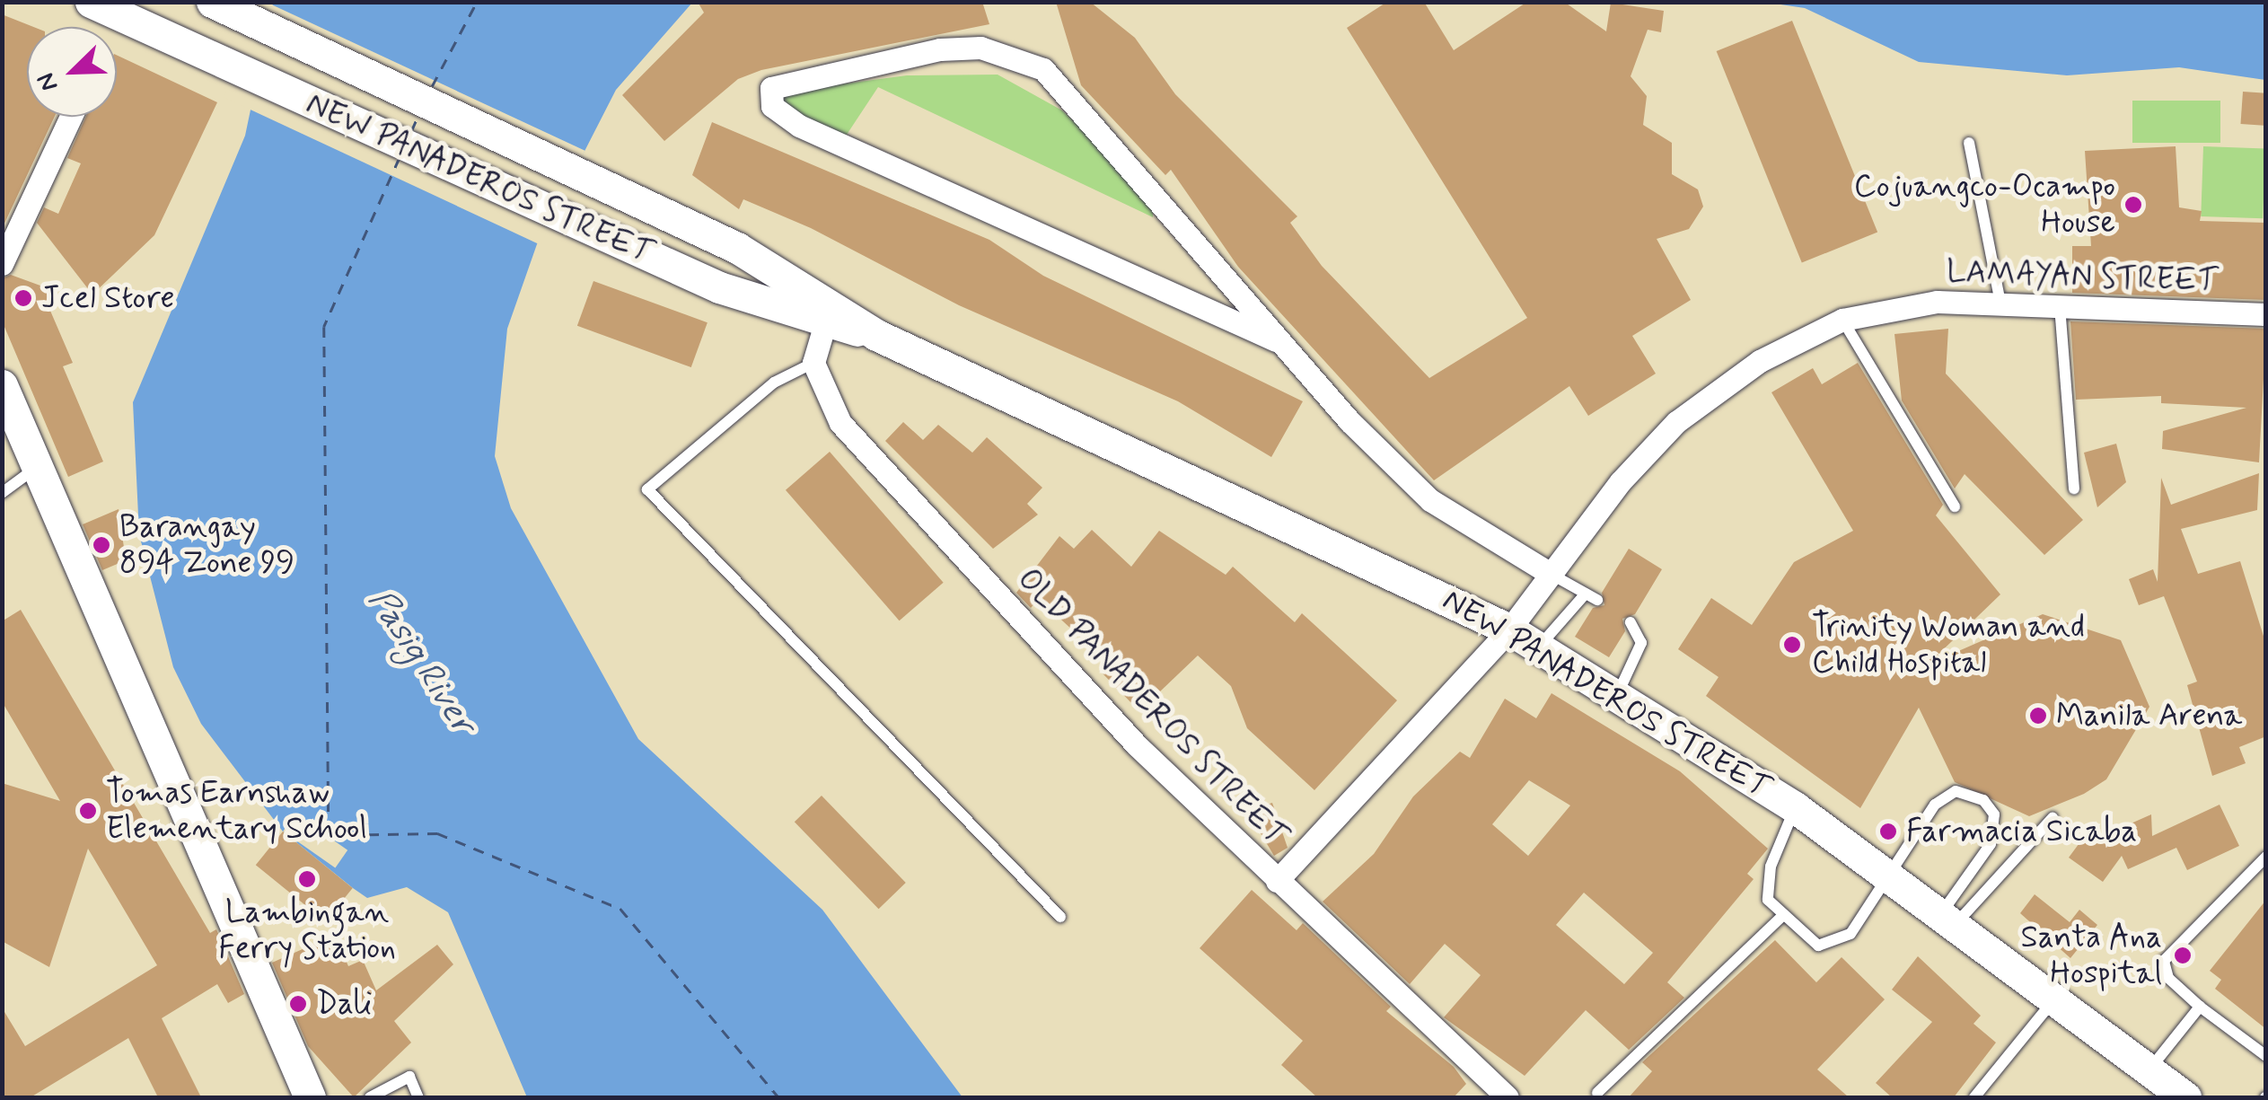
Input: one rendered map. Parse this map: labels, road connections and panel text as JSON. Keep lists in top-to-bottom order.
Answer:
{
  "streets": {
    "main road": ["NEW PANADEROS STREET"],
    "street": ["LAMAYAN STREET", "OLD PANADEROS STREET"]
  },
  "crossings": [
    ["NEW PANADEROS STREET", "LAMAYAN STREET"],
    ["LAMAYAN STREET", "OLD PANADEROS STREET"]
  ],
  "water": ["Pasig River"],
  "places": [
    "Cojuangco-Ocampo House",
    "Jcel Store",
    "Barangay 894 Zone 99",
    "Trinity Woman and Child Hospital",
    "Manila Arena",
    "Tomas Earnshaw Elementary School",
    "Farmacia Sicaba",
    "Lambingan Ferry Station",
    "Santa Ana Hospital",
    "Dali"
  ],
  "north": "bottom left"
}
